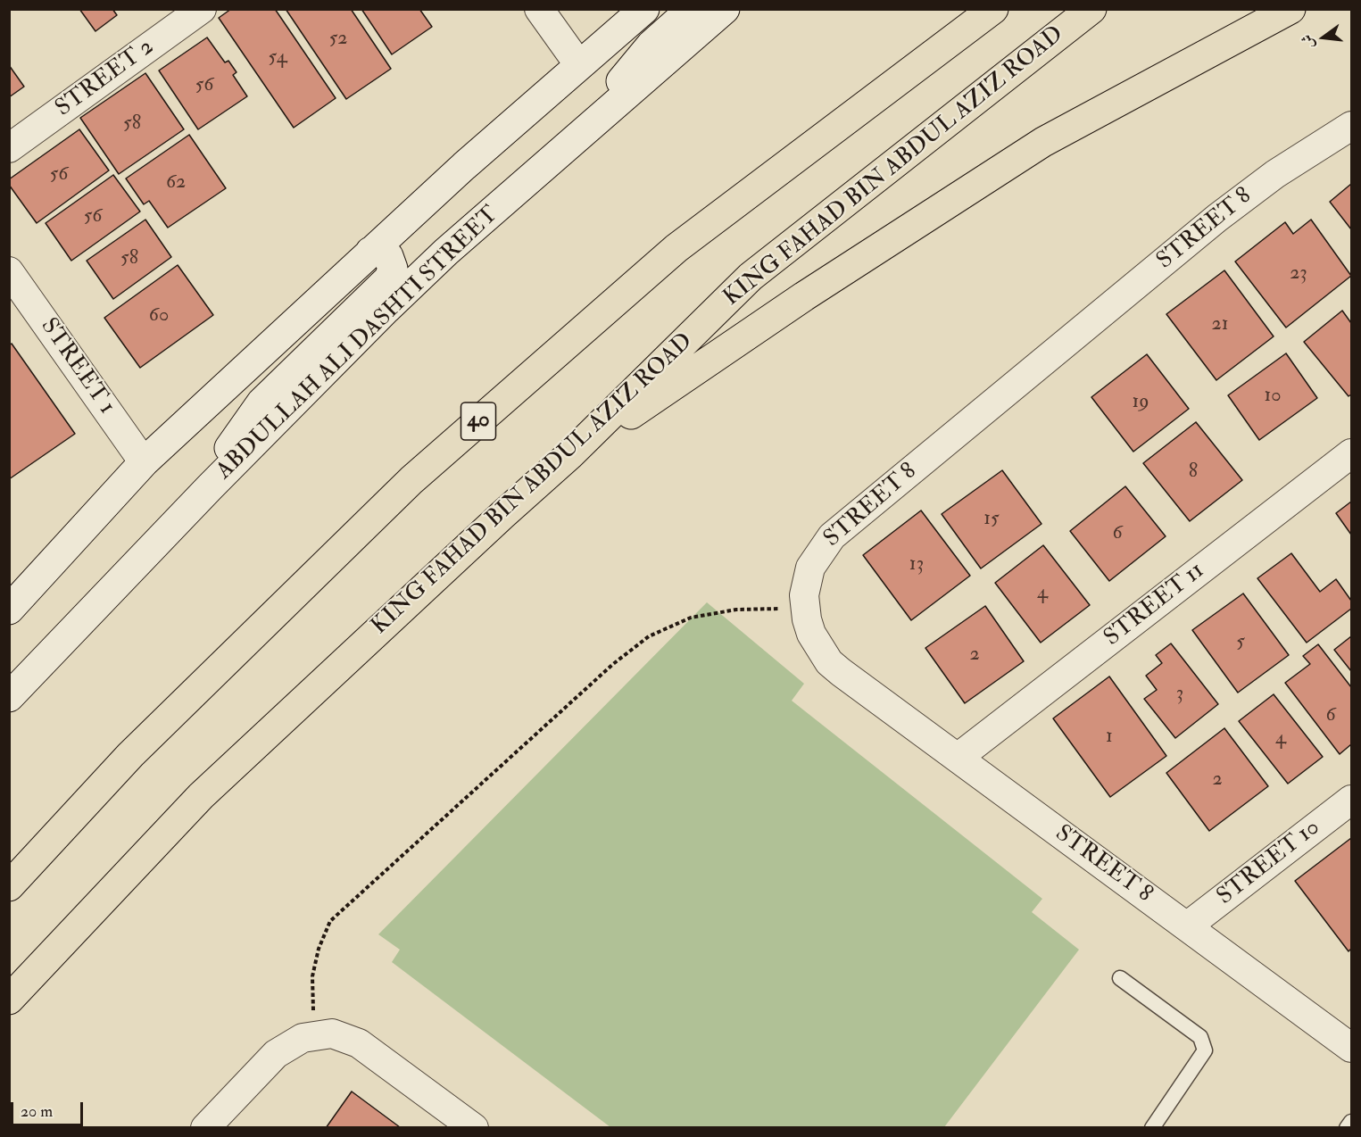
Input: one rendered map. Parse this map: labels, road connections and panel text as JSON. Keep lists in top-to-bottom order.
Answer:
{
  "streets": {
    "highway": ["KING FAHAD BIN ABDUL AZIZ ROAD", "40"],
    "main road": ["ABDULLAH ALI DASHTI STREET"],
    "street": [
      "STREET 2",
      "STREET 8",
      "STREET 1",
      "STREET 11",
      "STREET 10"
    ]
  },
  "crossings": [
    ["STREET 8", "STREET 11"],
    ["STREET 8", "STREET 10"]
  ],
  "house_numbers": [
    "52",
    "54",
    "56",
    "58",
    "56",
    "62",
    "56",
    "58",
    "23",
    "60",
    "21",
    "10",
    "19",
    "8",
    "15",
    "6",
    "13",
    "4",
    "5",
    "2",
    "3",
    "6",
    "1",
    "4",
    "2"
  ],
  "scale_bar": "20 m",
  "north": "left"
}
